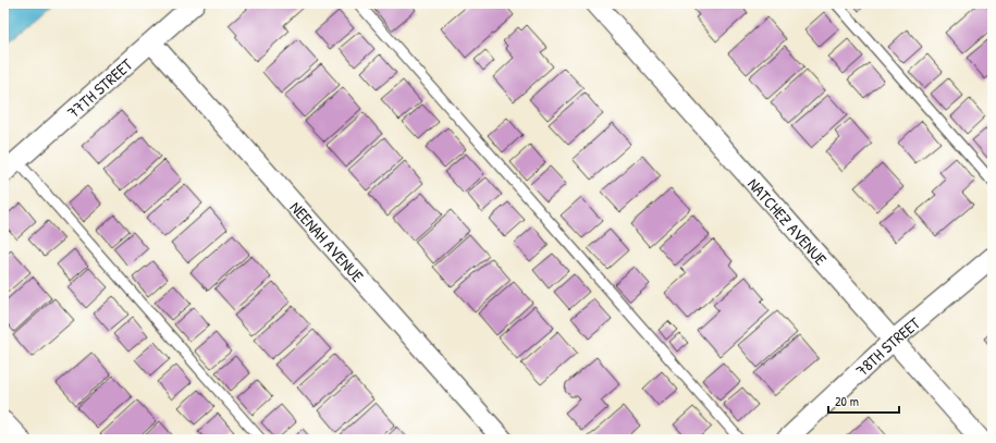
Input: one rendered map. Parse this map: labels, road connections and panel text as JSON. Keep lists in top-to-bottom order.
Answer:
{
  "streets": {
    "street": [
      "77TH STREET",
      "NATCHEZ AVENUE",
      "NEENAH AVENUE",
      "78TH STREET"
    ]
  },
  "crossings": [
    ["77TH STREET", "NEENAH AVENUE"],
    ["NATCHEZ AVENUE", "78TH STREET"]
  ],
  "scale_bar": "20 m"
}
